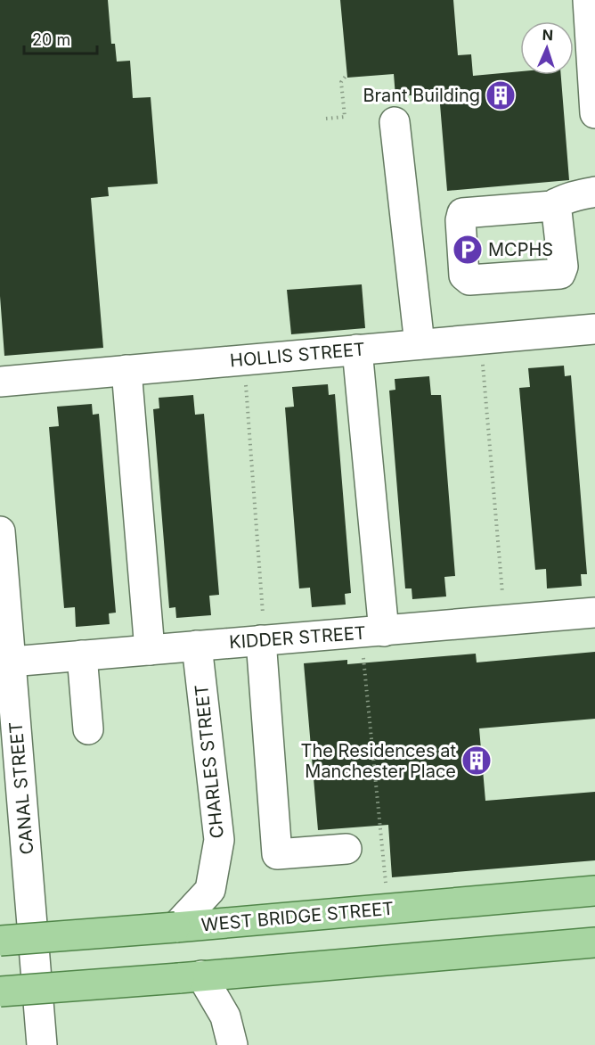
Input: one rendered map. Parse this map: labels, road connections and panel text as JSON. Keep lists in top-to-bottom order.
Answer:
{
  "streets": {
    "main road": ["WEST BRIDGE STREET"],
    "street": [
      "HOLLIS STREET",
      "KIDDER STREET",
      "CHARLES STREET",
      "CANAL STREET"
    ]
  },
  "crossings": [
    ["KIDDER STREET", "CHARLES STREET"],
    ["KIDDER STREET", "CANAL STREET"],
    ["CHARLES STREET", "WEST BRIDGE STREET"]
  ],
  "places": {
    "building": ["Brant Building", "The Residences at Manchester Place"],
    "parking": ["MCPHS"]
  },
  "scale_bar": "20 m",
  "north": "top"
}
